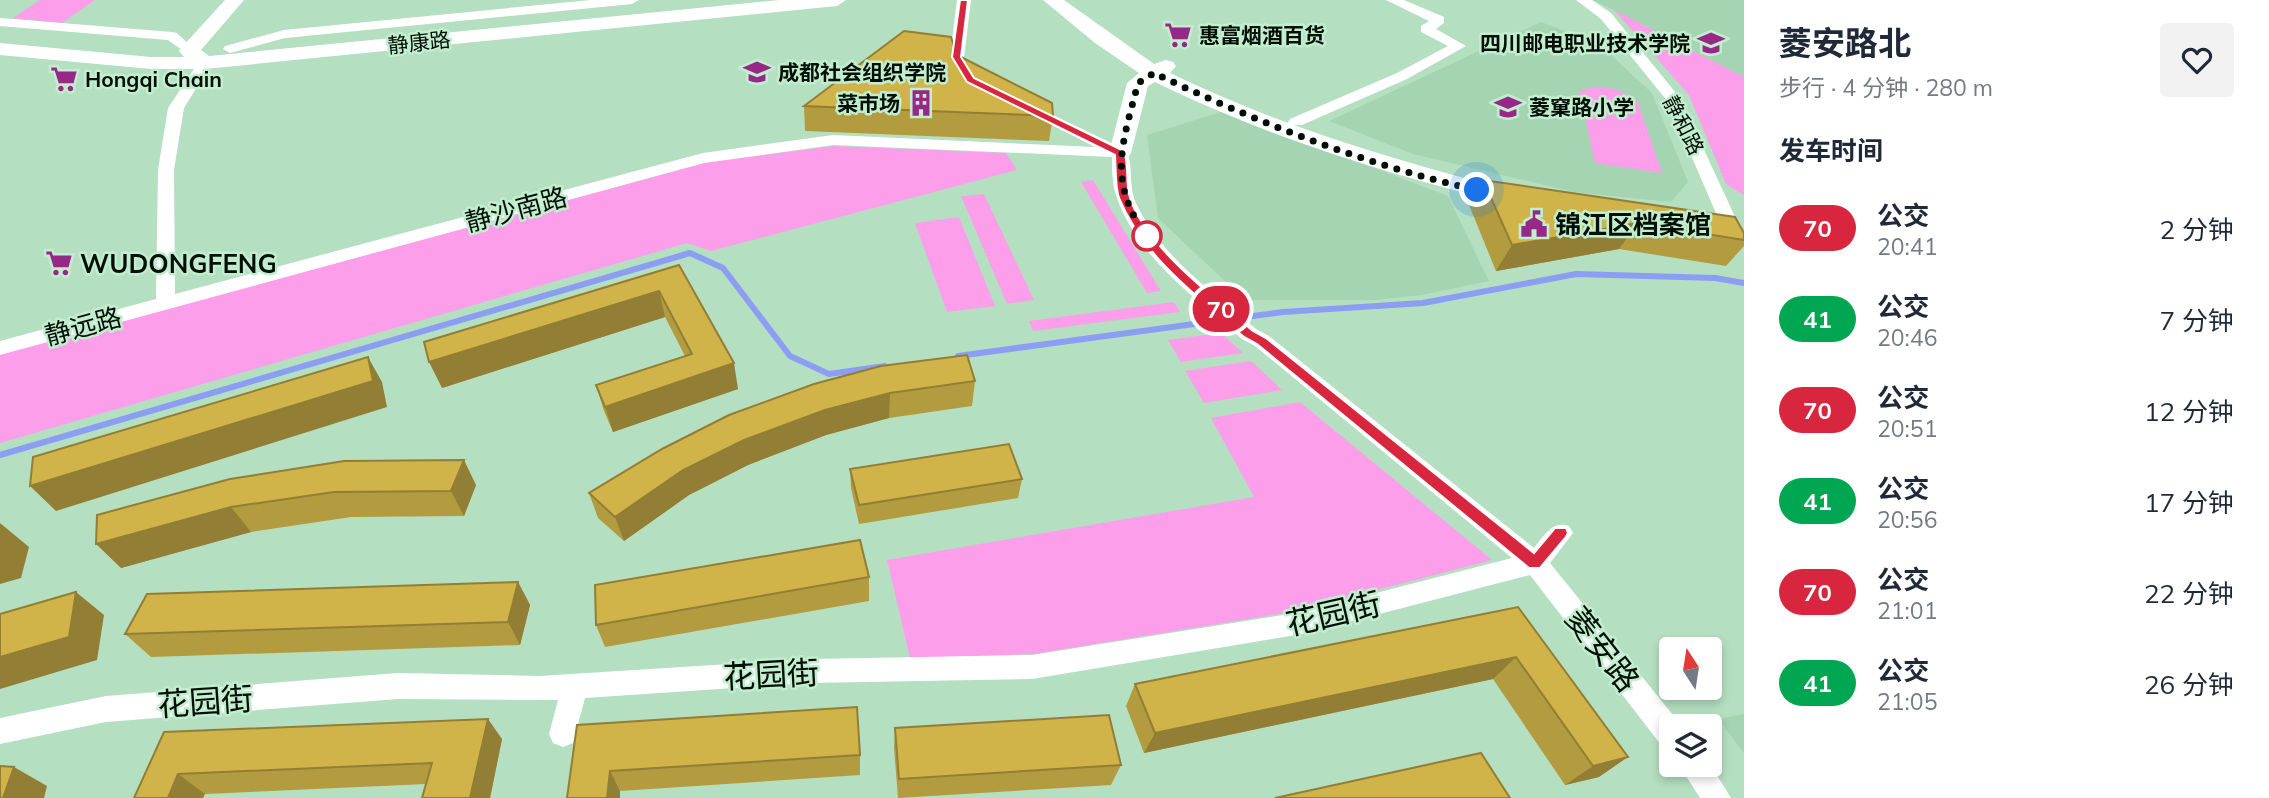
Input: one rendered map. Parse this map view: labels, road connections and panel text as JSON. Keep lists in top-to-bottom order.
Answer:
{
  "streets": {
    "main road": ["静康路"],
    "street": [
      "静和路",
      "静沙南路",
      "静远路",
      "花园街",
      "菱安路"
    ]
  },
  "crossings": [
    ["静沙南路", "静远路"],
    ["静沙南路", "菱安路"],
    ["花园街", "菱安路"]
  ],
  "places": {
    "supermarket": ["惠富烟酒百货", "Hongqi Chain", "WUDONGFENG"],
    "school or university": ["四川邮电职业技术学院", "成都社会组织学院", "菱窠路小学"],
    "building": ["菜市场"],
    "public building": ["锦江区档案馆"]
  },
  "lines": ["bus line 70"],
  "north": "top",
  "page": {
    "on_map": "70",
    "heading": [
      ["菱安路北", "步行 · 4 分钟 · 280 m"],
      "发车时间"
    ],
    "list": [
      {
        "mark": "70",
        "name": "公交",
        "note": "20:41",
        "value": "2 分钟"
      },
      {
        "mark": "41",
        "name": "公交",
        "note": "20:46",
        "value": "7 分钟"
      },
      {
        "mark": "70",
        "name": "公交",
        "note": "20:51",
        "value": "12 分钟"
      },
      {
        "mark": "41",
        "name": "公交",
        "note": "20:56",
        "value": "17 分钟"
      },
      {
        "mark": "70",
        "name": "公交",
        "note": "21:01",
        "value": "22 分钟"
      },
      {
        "mark": "41",
        "name": "公交",
        "note": "21:05",
        "value": "26 分钟"
      }
    ]
  }
}
